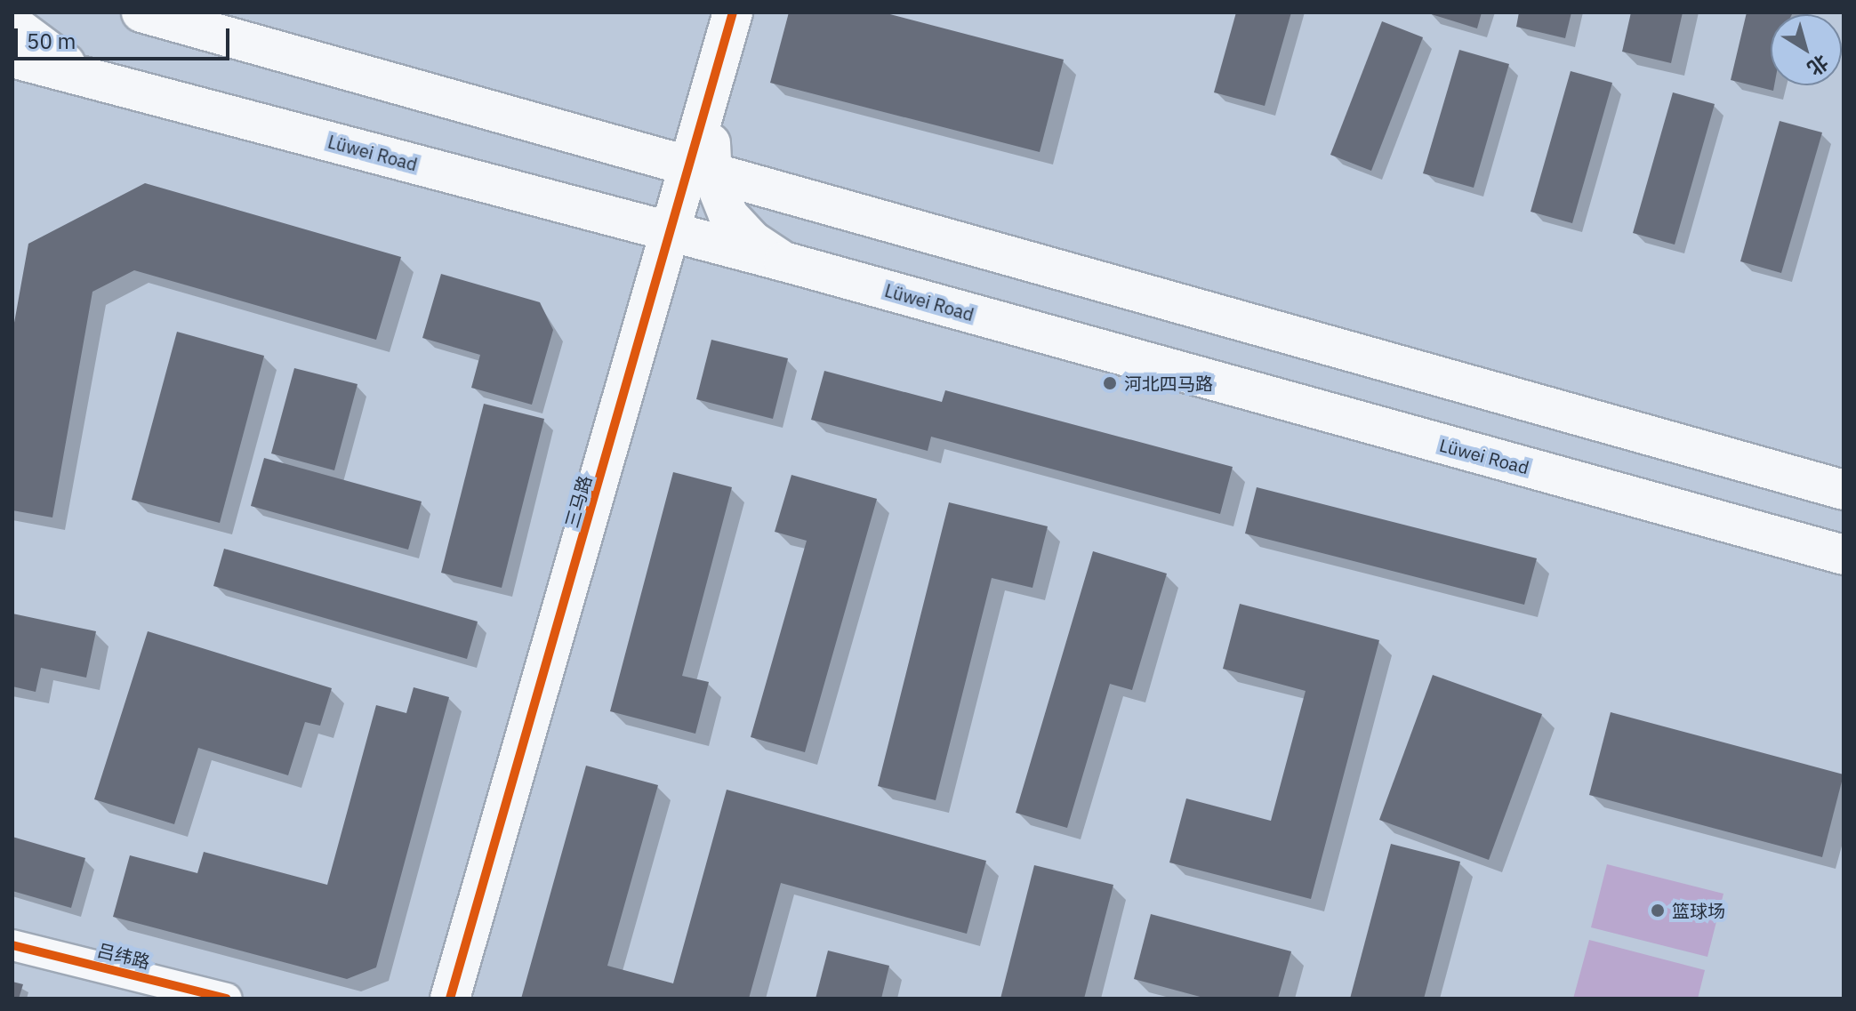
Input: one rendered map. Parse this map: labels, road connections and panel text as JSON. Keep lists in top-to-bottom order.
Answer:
{
  "streets": {
    "main road": ["Lüwei Road", "三马路"],
    "street": ["吕纬路"]
  },
  "crossings": [
    ["Lüwei Road", "三马路"]
  ],
  "places": ["河北四马路", "篮球场"],
  "scale_bar": "50 m",
  "north": "bottom right"
}
